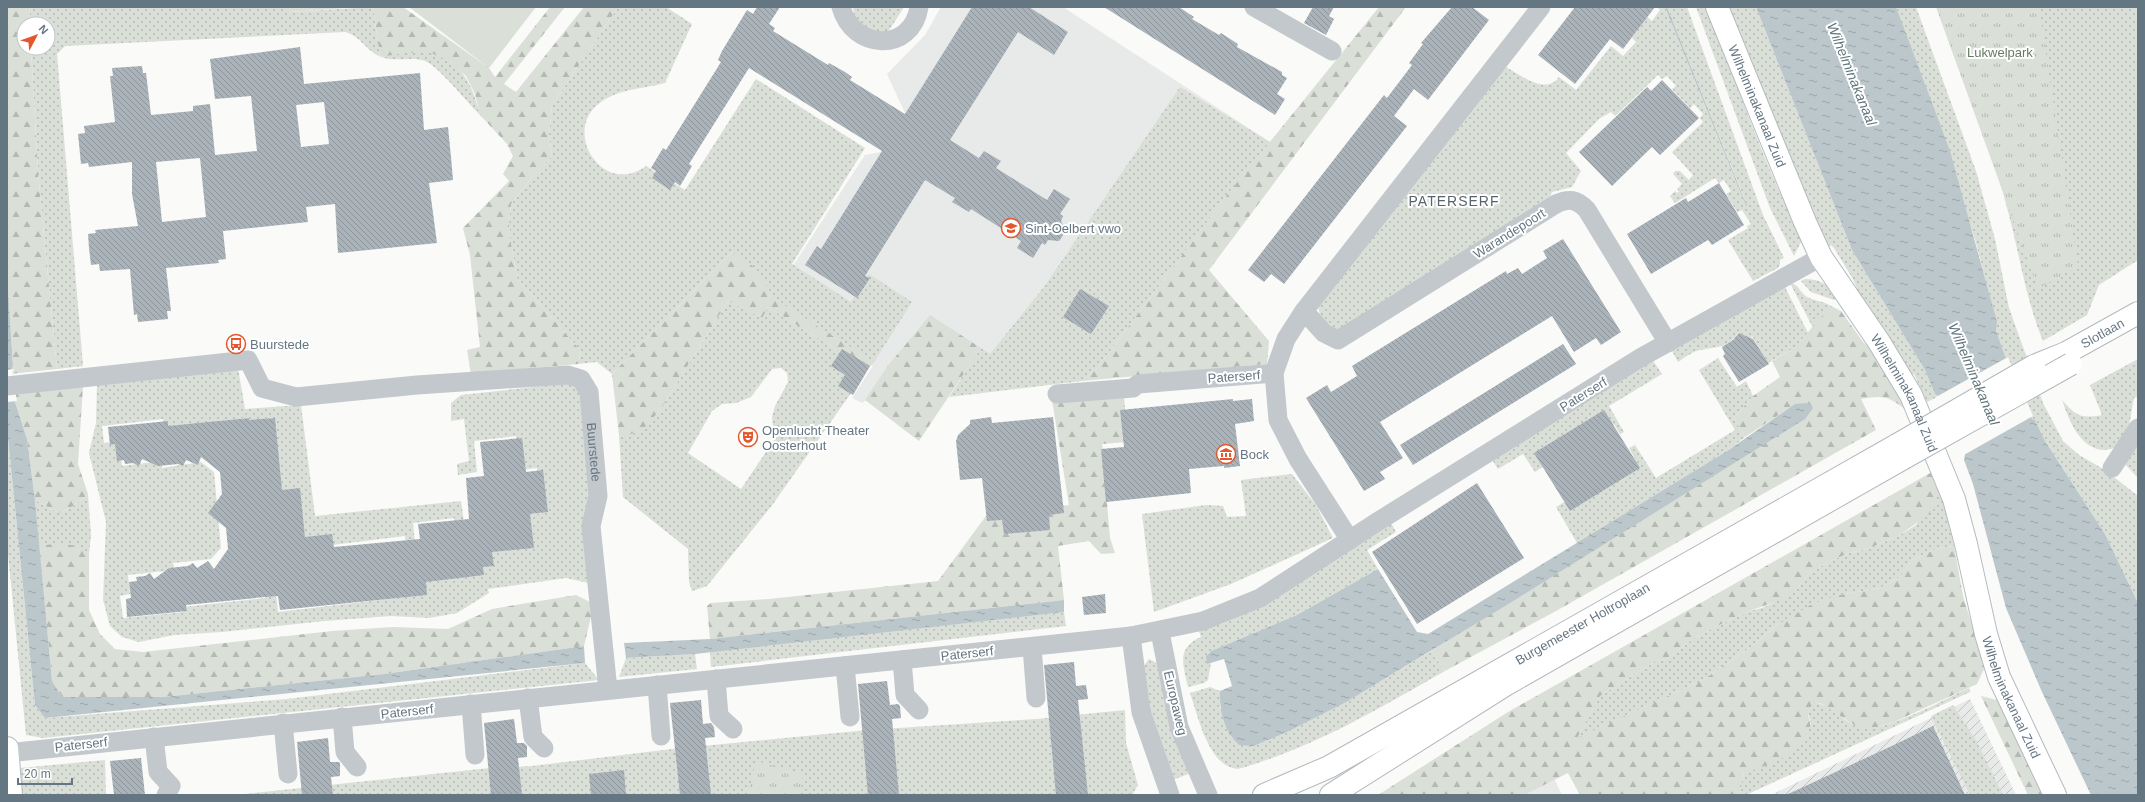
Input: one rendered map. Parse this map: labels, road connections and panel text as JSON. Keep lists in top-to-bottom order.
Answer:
{
  "streets": {
    "street": [
      "Wilhelminakanaal Zuid",
      "Warandepoort",
      "Slotlaan",
      "Paterserf",
      "Buurstede",
      "Burgemeester Holtroplaan",
      "Europaweg"
    ]
  },
  "crossings": [
    ["Wilhelminakanaal Zuid", "Paterserf"],
    ["Warandepoort", "Paterserf"],
    ["Paterserf", "Buurstede"],
    ["Paterserf", "Europaweg"]
  ],
  "districts": ["PATERSERF"],
  "water": ["Wilhelminakanaal"],
  "parks": ["Lukwelpark"],
  "places": {
    "school or university": ["Sint-Oelbert vwo"],
    "bus stop": ["Buurstede"],
    "theatre": ["Openlucht Theater Oosterhout"],
    "museum": ["Bock"]
  },
  "scale_bar": "20 m",
  "north": "top right"
}
